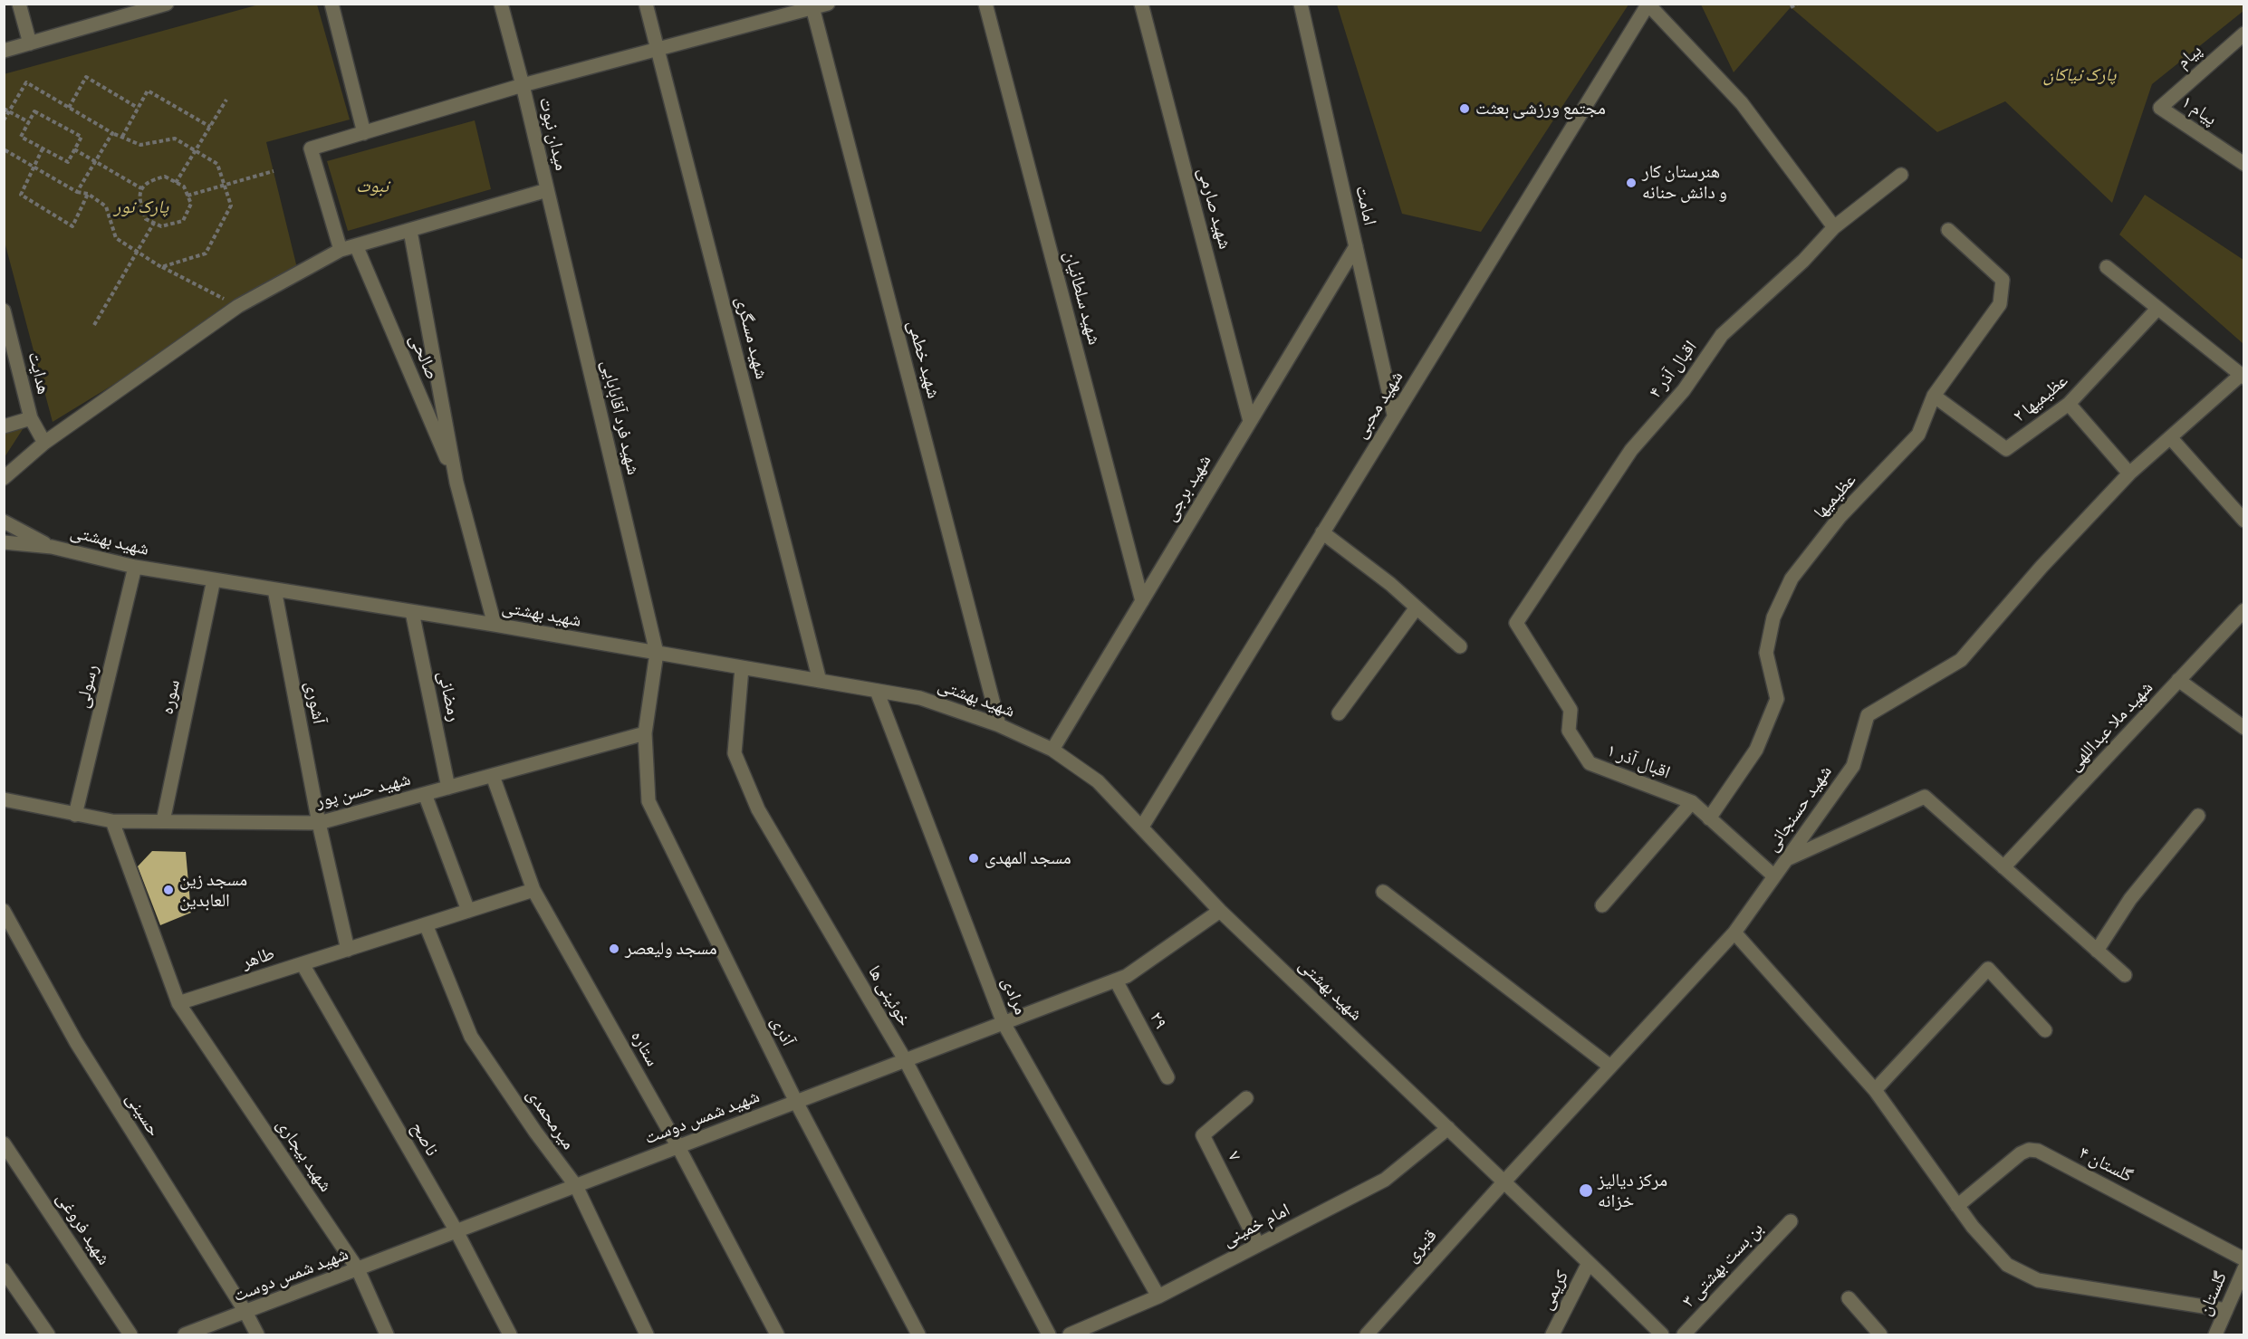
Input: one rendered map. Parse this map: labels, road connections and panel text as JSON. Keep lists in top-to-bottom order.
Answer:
{
  "streets": {
    "street": [
      "پیام",
      "پیام ۱",
      "میدان نبوت",
      "امامت",
      "شهید صارمی",
      "شهید سلطانیان",
      "شهید مسگری",
      "صالحی",
      "شهید خطمی",
      "اقبال آذر ۴",
      "هدایت",
      "عظیمیها ۲",
      "شهید محبی",
      "شهید فرد آقابابایی",
      "شهید برجی",
      "عظیمیها",
      "شهید بهشتی",
      "رسولی",
      "رمضانی",
      "سوره",
      "آشوری",
      "شهید ملا عبداللهی",
      "اقبال آذر ۱",
      "شهید حسن پور",
      "شهید حسنجانی",
      "طاهر",
      "خوئینی ها",
      "مرادی",
      "۲۹",
      "آذری",
      "ستاره",
      "حسینی",
      "شهید شمس دوست",
      "میرمحمدی",
      "ناصح",
      "شهید بیجاری",
      "۷",
      "گلستان ۴",
      "امام خمینی",
      "شهید فروغی",
      "قنبری",
      "بن بست بهشتی ۳",
      "کریمی",
      "گلستان"
    ]
  },
  "crossings": [
    ["پیام", "پیام ۱"],
    ["میدان نبوت", "صالحی"],
    ["میدان نبوت", "شهید فرد آقابابایی"],
    ["امامت", "شهید محبی"],
    ["امامت", "شهید برجی"],
    ["شهید صارمی", "شهید برجی"],
    ["شهید سلطانیان", "شهید برجی"],
    ["شهید مسگری", "شهید بهشتی"],
    ["صالحی", "شهید بهشتی"],
    ["شهید خطمی", "شهید بهشتی"],
    ["اقبال آذر ۴", "اقبال آذر ۱"],
    ["عظیمیها ۲", "عظیمیها"],
    ["شهید محبی", "شهید بهشتی"],
    ["شهید فرد آقابابایی", "شهید بهشتی"],
    ["شهید برجی", "شهید بهشتی"],
    ["عظیمیها", "اقبال آذر ۱"],
    ["شهید بهشتی", "رسولی"],
    ["شهید بهشتی", "رمضانی"],
    ["شهید بهشتی", "سوره"],
    ["شهید بهشتی", "آشوری"],
    ["شهید بهشتی", "شهید حسنجانی"],
    ["شهید بهشتی", "خوئینی ها"],
    ["شهید بهشتی", "مرادی"],
    ["شهید بهشتی", "شهید شمس دوست"],
    ["شهید بهشتی", "امام خمینی"],
    ["شهید بهشتی", "قنبری"],
    ["شهید بهشتی", "کریمی"],
    ["رسولی", "شهید حسن پور"],
    ["رمضانی", "شهید حسن پور"],
    ["سوره", "شهید حسن پور"],
    ["آشوری", "شهید حسن پور"],
    ["آشوری", "طاهر"],
    ["اقبال آذر ۱", "شهید حسنجانی"],
    ["شهید حسن پور", "آذری"],
    ["شهید حسن پور", "ستاره"],
    ["شهید حسنجانی", "قنبری"],
    ["طاهر", "ستاره"],
    ["طاهر", "میرمحمدی"],
    ["طاهر", "ناصح"],
    ["طاهر", "شهید بیجاری"],
    ["خوئینی ها", "شهید شمس دوست"],
    ["مرادی", "شهید شمس دوست"],
    ["مرادی", "امام خمینی"],
    ["۲۹", "شهید شمس دوست"],
    ["آذری", "شهید شمس دوست"],
    ["ستاره", "شهید شمس دوست"],
    ["حسینی", "شهید شمس دوست"],
    ["شهید شمس دوست", "میرمحمدی"],
    ["شهید شمس دوست", "ناصح"],
    ["شهید شمس دوست", "شهید بیجاری"],
    ["۷", "امام خمینی"]
  ],
  "parks": ["پارک نیاکان", "نبوت", "پارک نور"],
  "places": [
    "مجتمع ورزشی بعثت",
    "هنرستان کار و دانش حنانه",
    "مسجد المهدی",
    "مسجد زین العابدین",
    "مسجد ولیعصر",
    "مرکز دیالیز خزانه"
  ]
}
